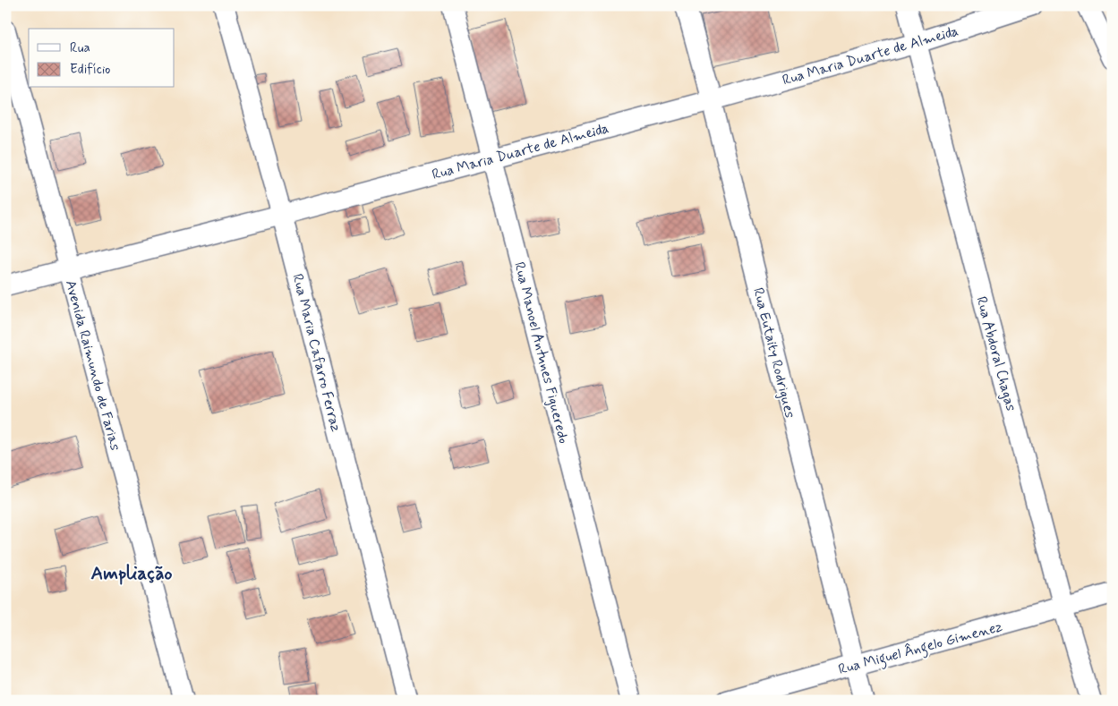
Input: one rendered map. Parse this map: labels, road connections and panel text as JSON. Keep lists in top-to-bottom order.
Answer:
{
  "streets": {
    "street": [
      "Rua Maria Duarte de Almeida",
      "Rua Maria Cafarro Ferraz",
      "Rua Manoel Antunes Figueredo",
      "Rua Eutaity Rodrigues",
      "Rua Abdoral Chagas",
      "Avenida Raimundo de Farias",
      "Rua Miguel Ângelo Gimenez"
    ]
  },
  "crossings": [
    ["Rua Maria Duarte de Almeida", "Rua Maria Cafarro Ferraz"],
    ["Rua Maria Duarte de Almeida", "Rua Manoel Antunes Figueredo"],
    ["Rua Maria Duarte de Almeida", "Rua Eutaity Rodrigues"],
    ["Rua Maria Duarte de Almeida", "Rua Abdoral Chagas"],
    ["Rua Maria Duarte de Almeida", "Avenida Raimundo de Farias"],
    ["Rua Eutaity Rodrigues", "Rua Miguel Ângelo Gimenez"],
    ["Rua Abdoral Chagas", "Rua Miguel Ângelo Gimenez"]
  ],
  "districts": ["Ampliação"],
  "legend": ["Rua", "Edifício"]
}
